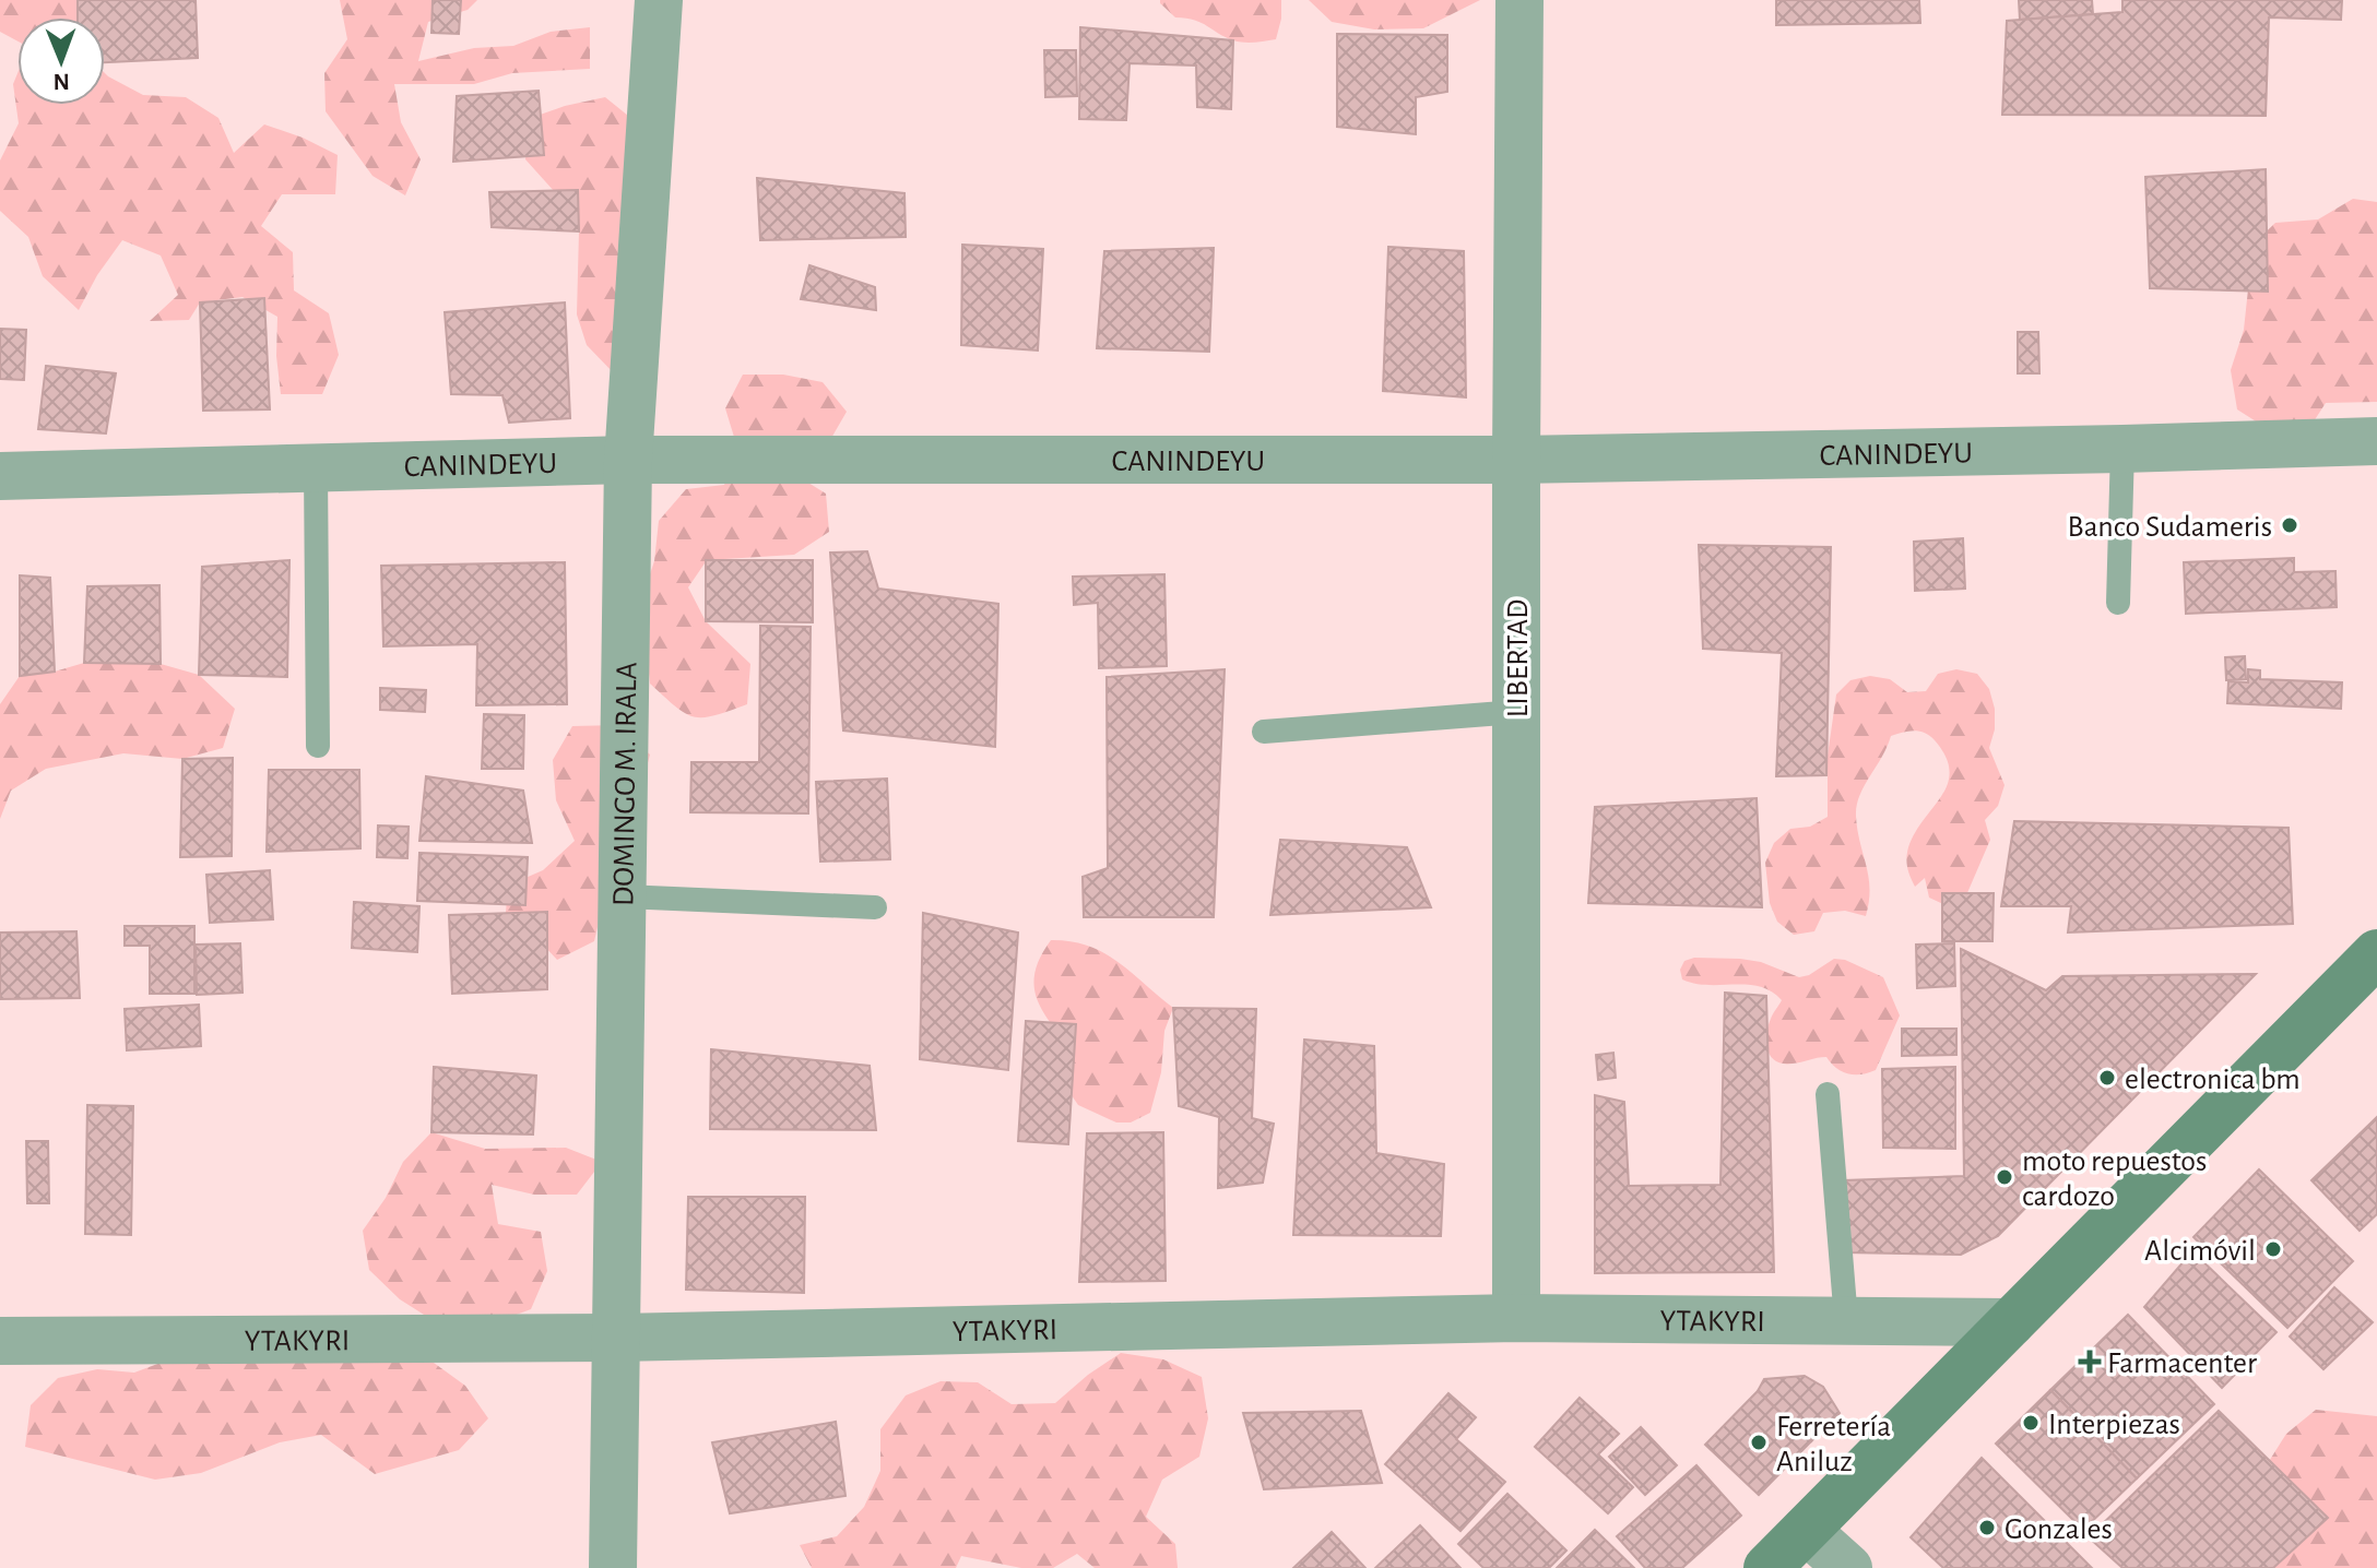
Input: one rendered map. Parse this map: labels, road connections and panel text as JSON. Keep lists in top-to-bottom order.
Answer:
{
  "streets": {
    "street": [
      "CANINDEYU",
      "LIBERTAD",
      "DOMINGO M. IRALA",
      "YTAKYRI"
    ]
  },
  "crossings": [
    ["CANINDEYU", "LIBERTAD"],
    ["CANINDEYU", "DOMINGO M. IRALA"],
    ["LIBERTAD", "YTAKYRI"],
    ["DOMINGO M. IRALA", "YTAKYRI"]
  ],
  "places": {
    "other": [
      "Banco Sudameris",
      "electronica bm",
      "moto repuestos cardozo",
      "Alcimóvil",
      "Interpiezas",
      "Ferretería Aniluz",
      "Gonzales"
    ],
    "health": ["Farmacenter"]
  },
  "north": "bottom"
}
